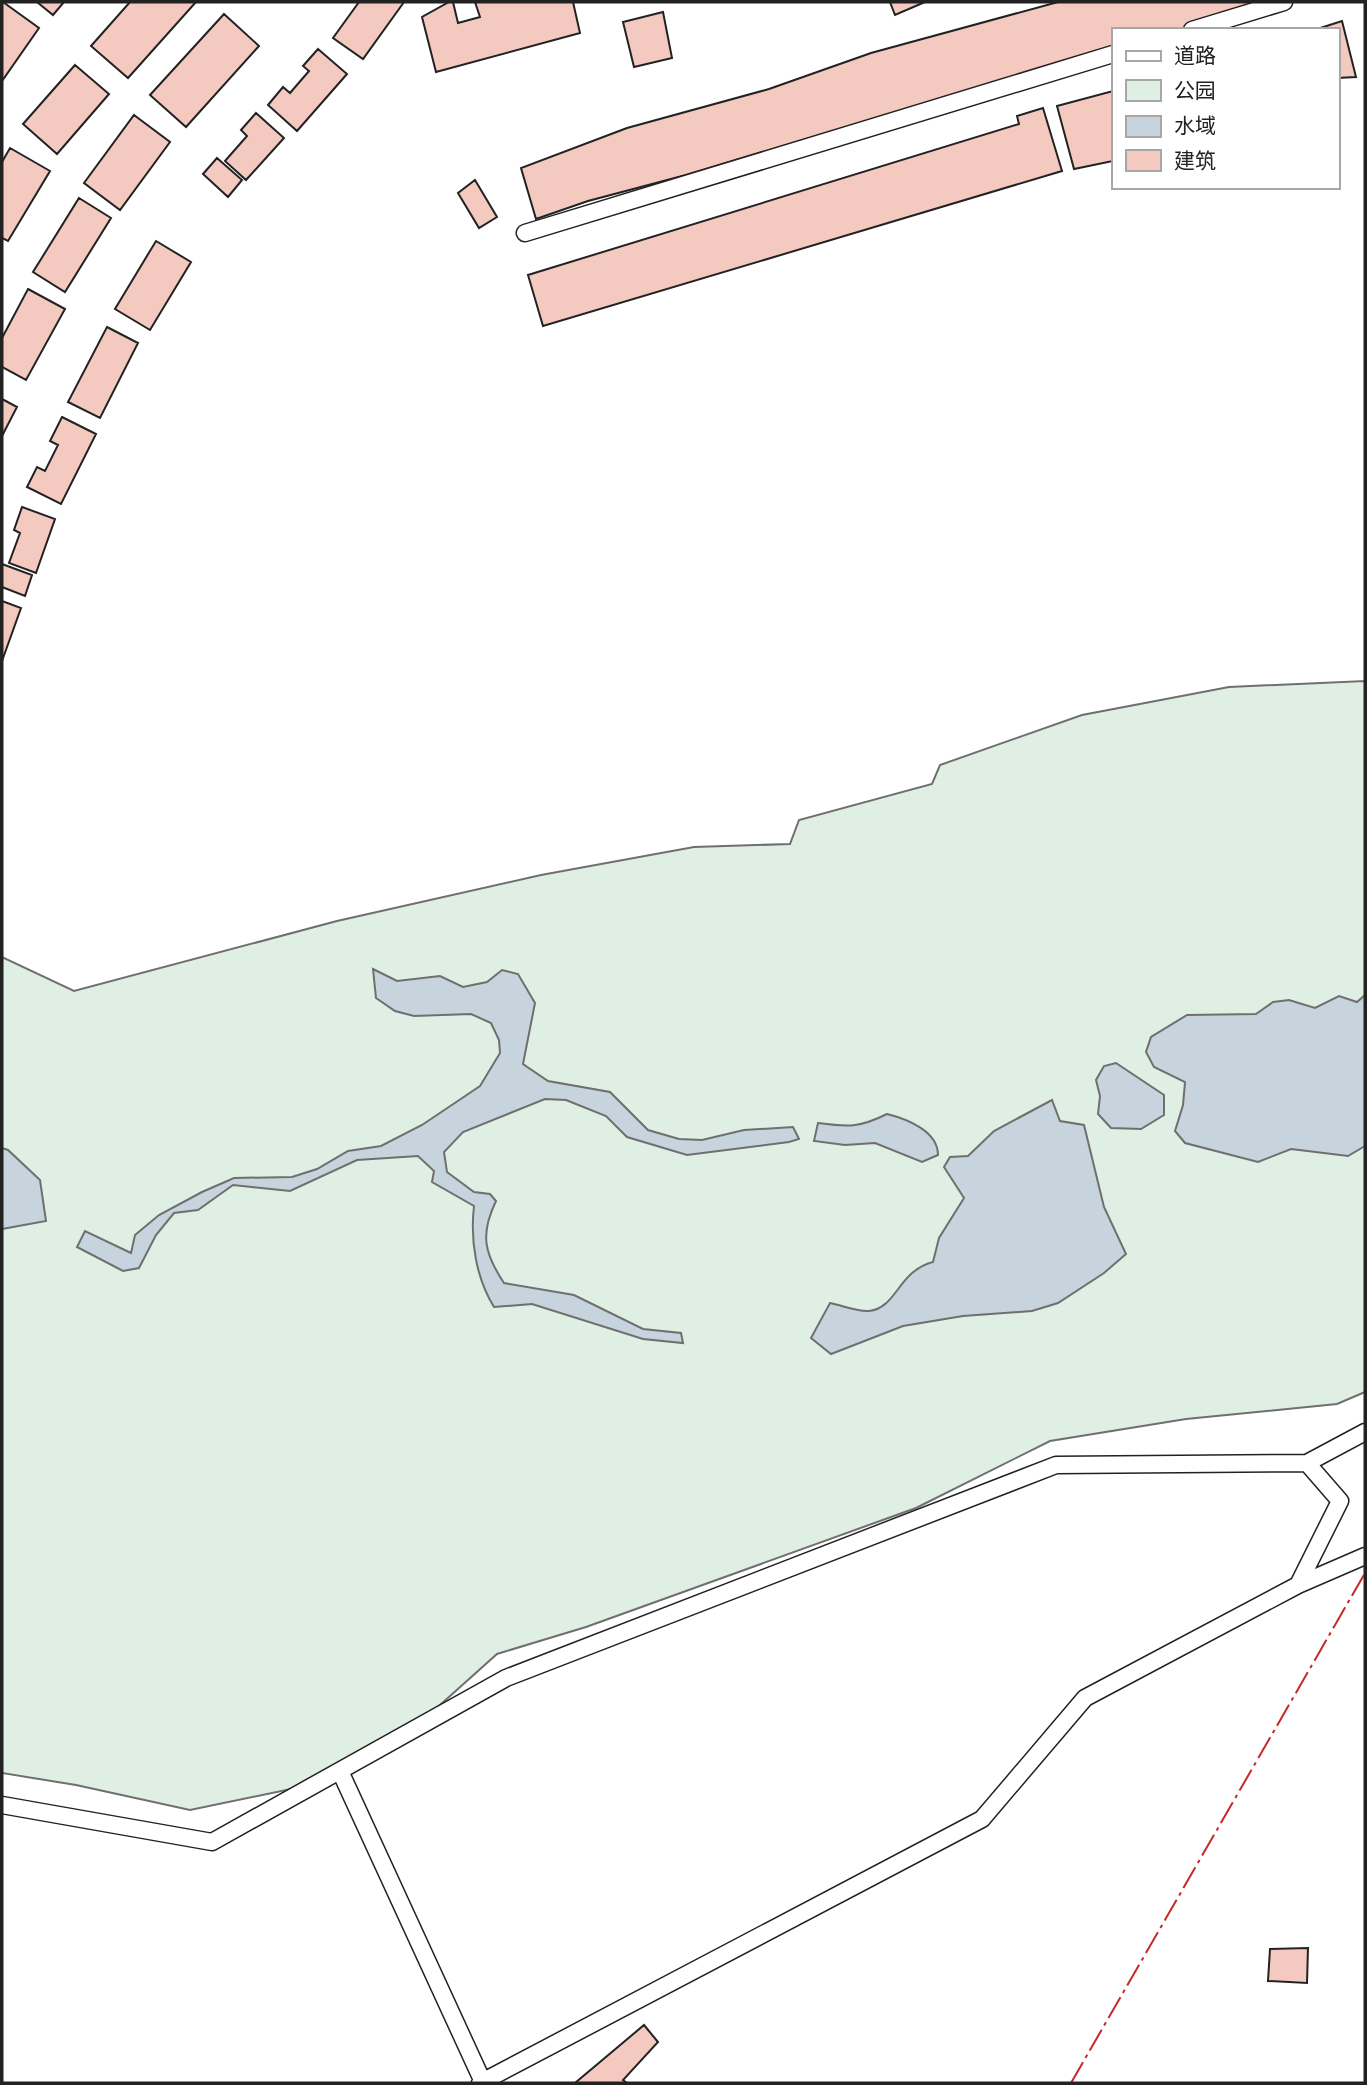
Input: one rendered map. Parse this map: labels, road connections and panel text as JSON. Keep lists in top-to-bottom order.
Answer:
{
  "legend": [
    "道路",
    "公园",
    "水域",
    "建筑"
  ]
}
